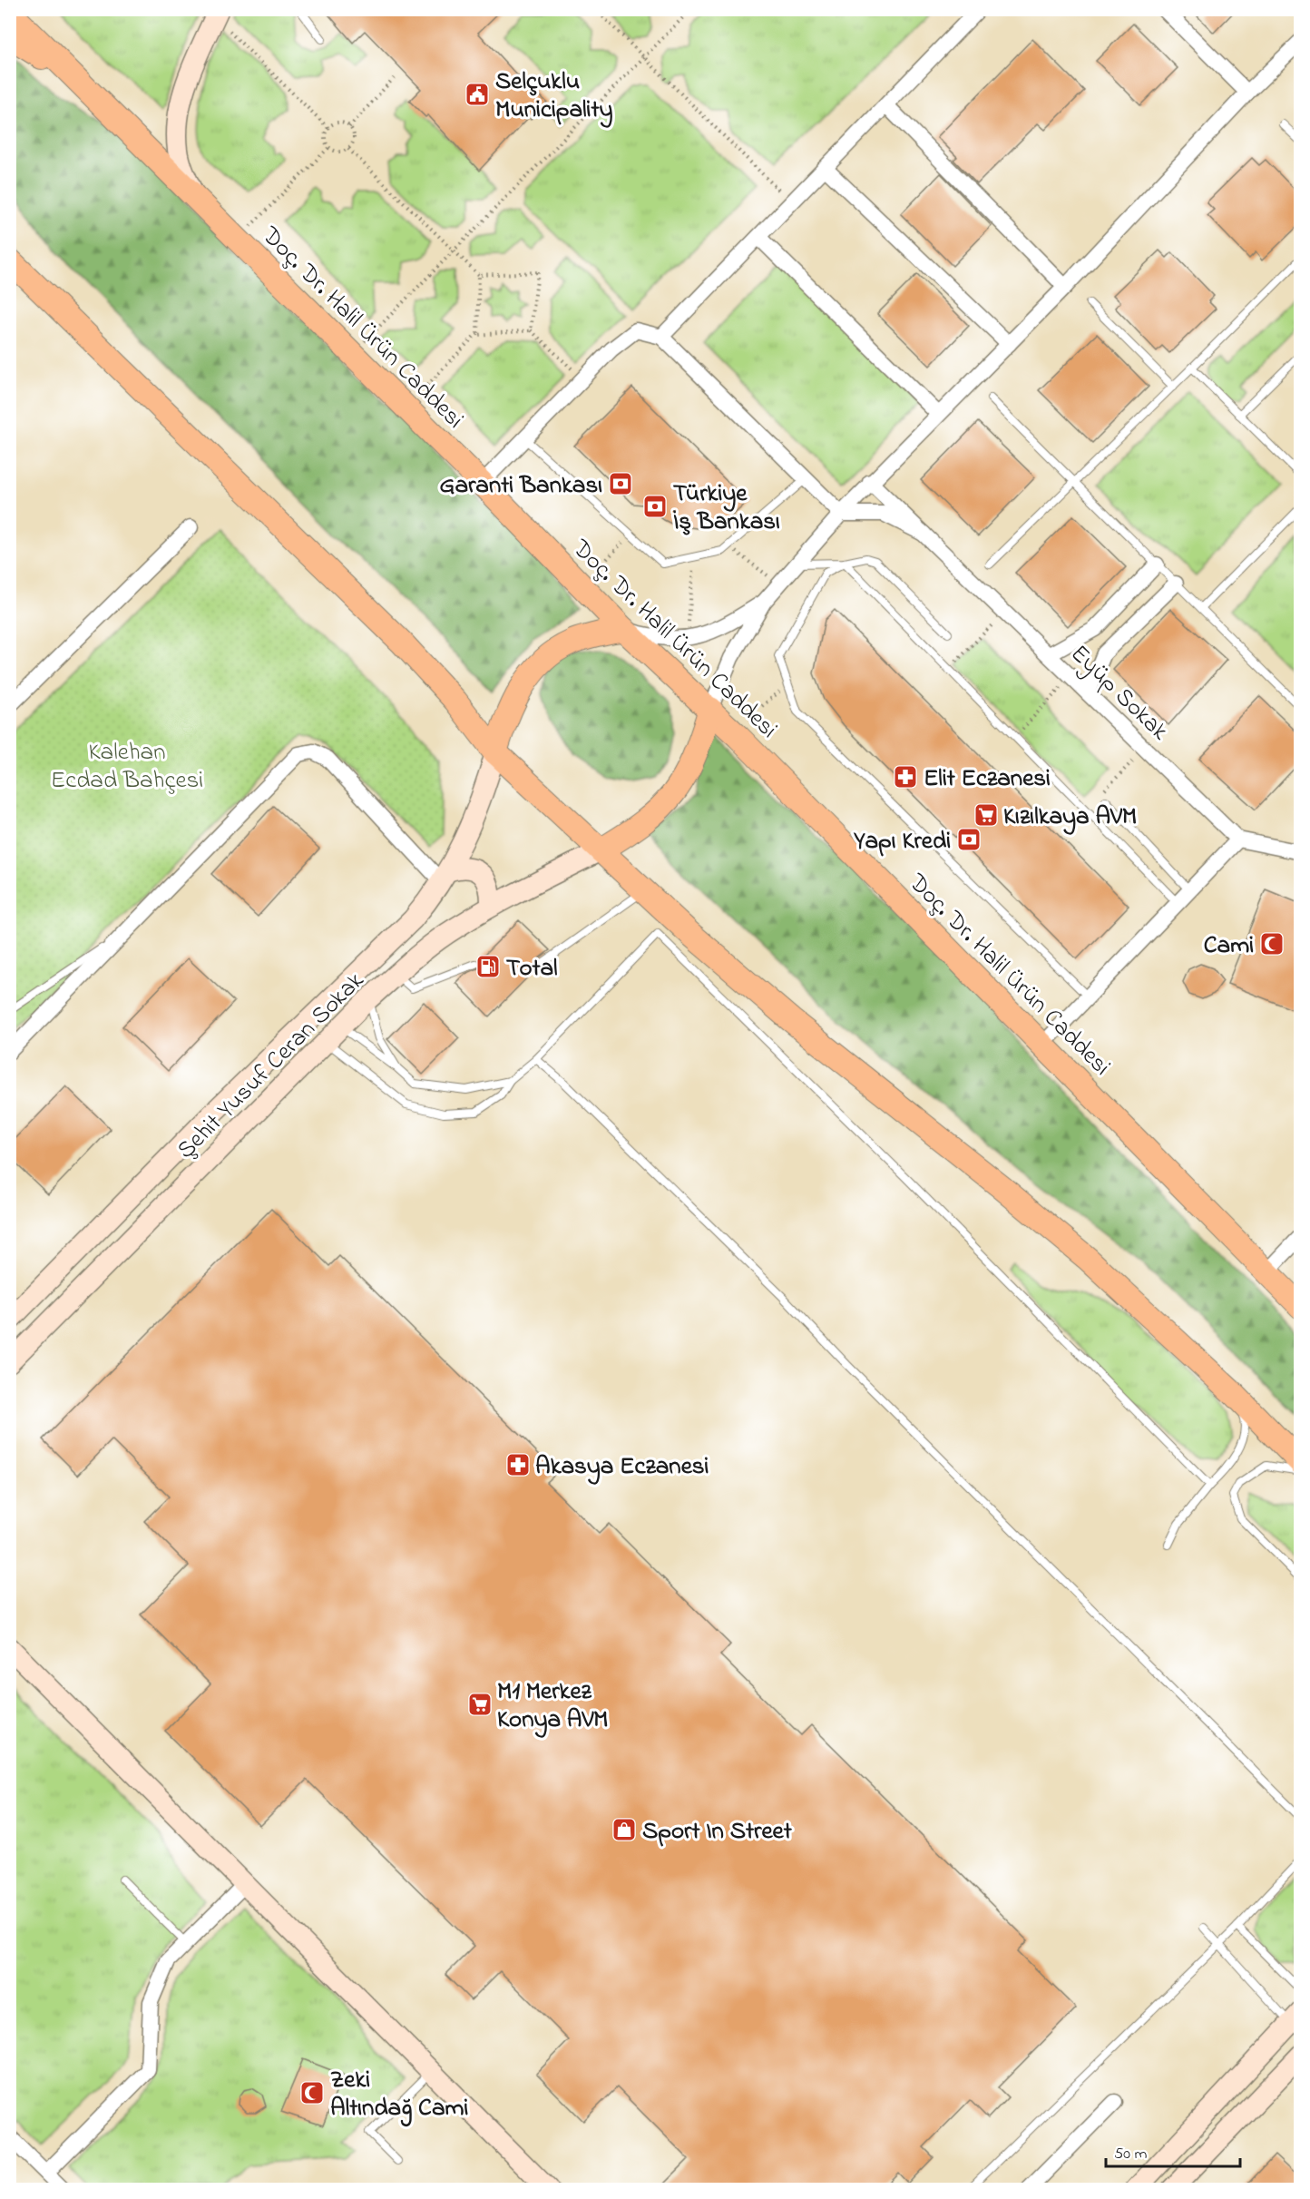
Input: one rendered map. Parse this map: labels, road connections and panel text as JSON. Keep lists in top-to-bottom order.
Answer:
{
  "streets": {
    "main road": ["Doç. Dr. Halil Ürün Caddesi"],
    "street": ["Eyüp Sokak", "Şehit Yusuf Ceran Sokak"]
  },
  "parks": ["Kalehan Ecdad Bahçesi"],
  "places": {
    "public building": ["Selçuklu Municipality"],
    "bank": ["Garanti Bankası", "Türkiye İş Bankası", "Yapı Kredi"],
    "pharmacy": ["Elit Eczanesi", "Akasya Eczanesi"],
    "supermarket": ["Kızılkaya AVM", "M1 Merkez Konya AVM"],
    "mosque": ["Cami", "Zeki Altındağ Cami"],
    "fuel station": ["Total"],
    "shop": ["Sport In Street"]
  },
  "scale_bar": "50 m"
}
